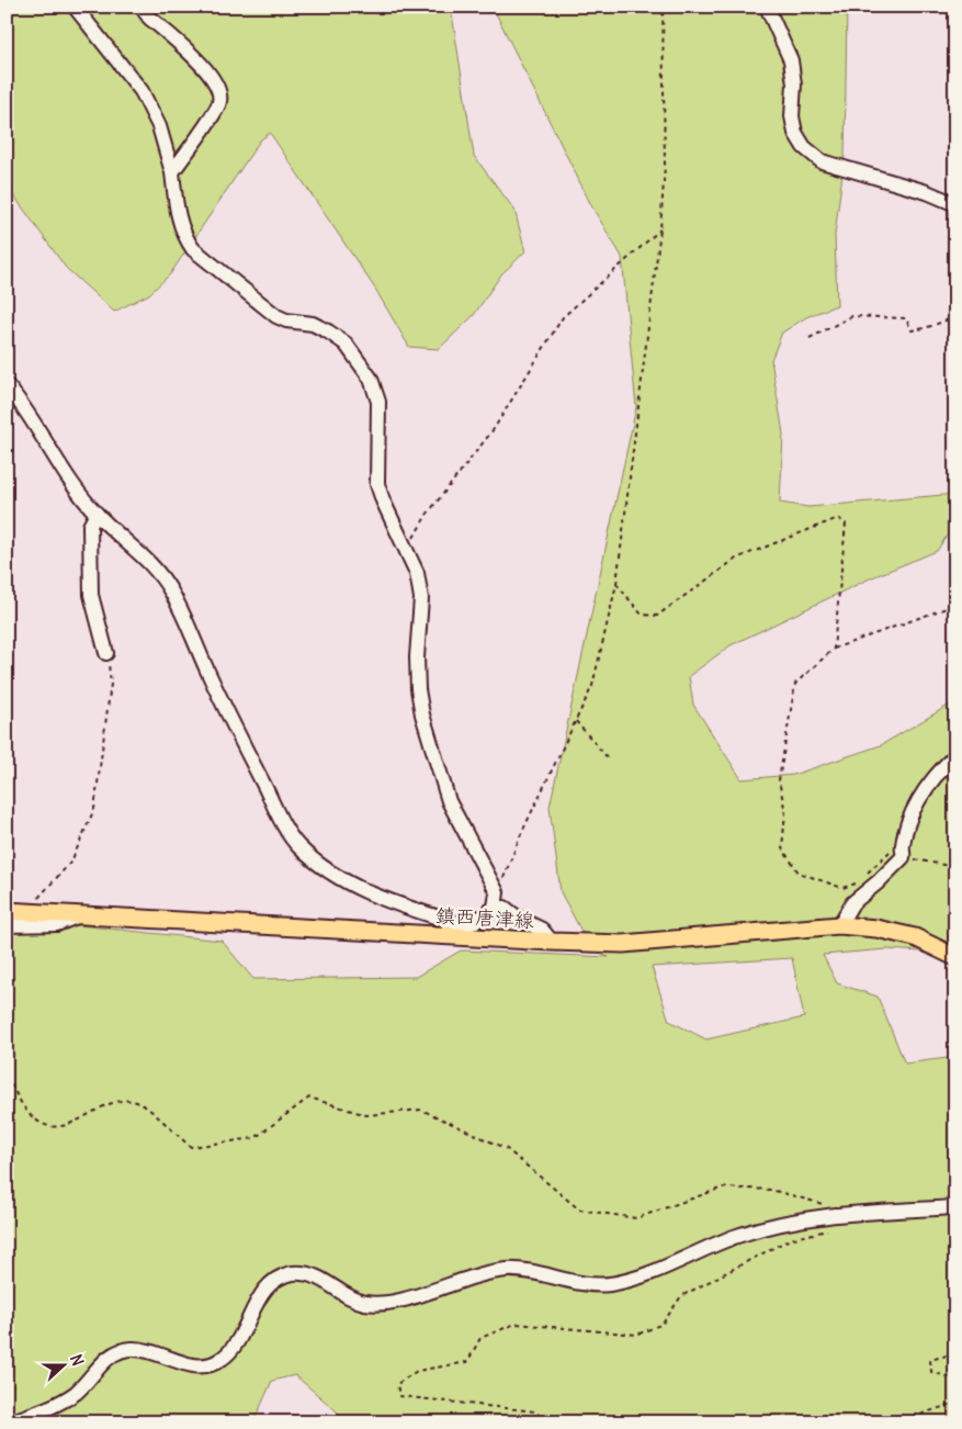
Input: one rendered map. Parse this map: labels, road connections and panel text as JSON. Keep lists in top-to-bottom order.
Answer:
{
  "streets": {
    "main road": ["鎮西唐津線"]
  },
  "north": "right"
}
